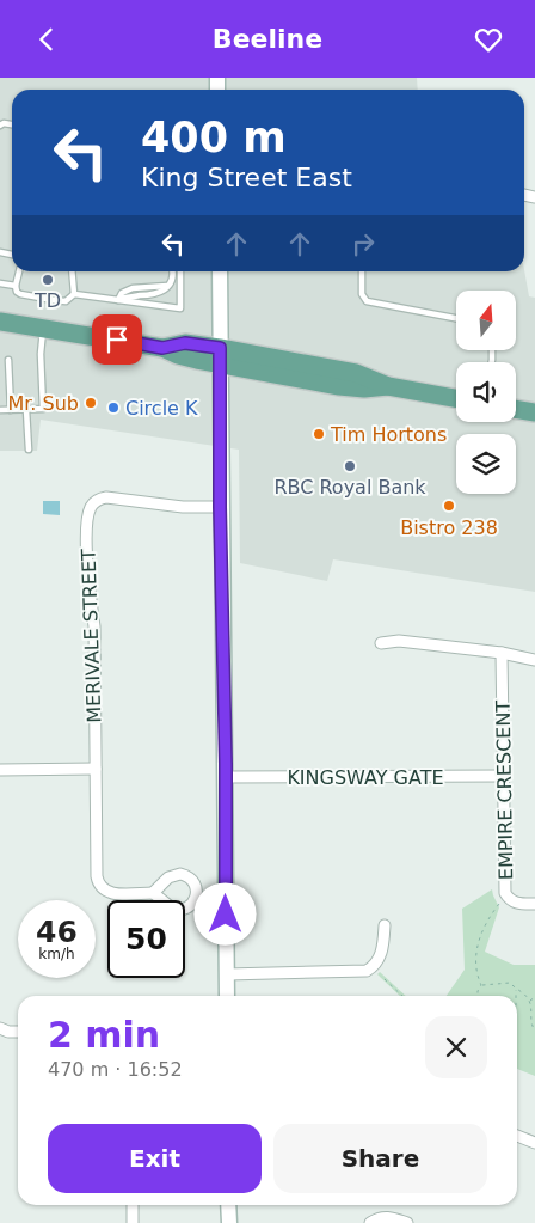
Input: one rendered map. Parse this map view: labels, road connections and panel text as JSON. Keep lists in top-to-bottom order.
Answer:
{
  "streets": {
    "street": ["MERIVALE STREET", "KINGSWAY GATE", "EMPIRE CRESCENT"]
  },
  "crossings": [
    ["KINGSWAY GATE", "EMPIRE CRESCENT"]
  ],
  "places": [
    "TD",
    "Mr. Sub",
    "Circle K",
    "Tim Hortons",
    "RBC Royal Bank",
    "Bistro 238"
  ],
  "north": "top",
  "page": {
    "header": "Beeline",
    "turn": ["400 m", "King Street East"],
    "speed": "46 km/h",
    "limit": "50",
    "heading": ["2 min", "470 m · 16:52"],
    "buttons": ["Exit", "Share"]
  }
}
